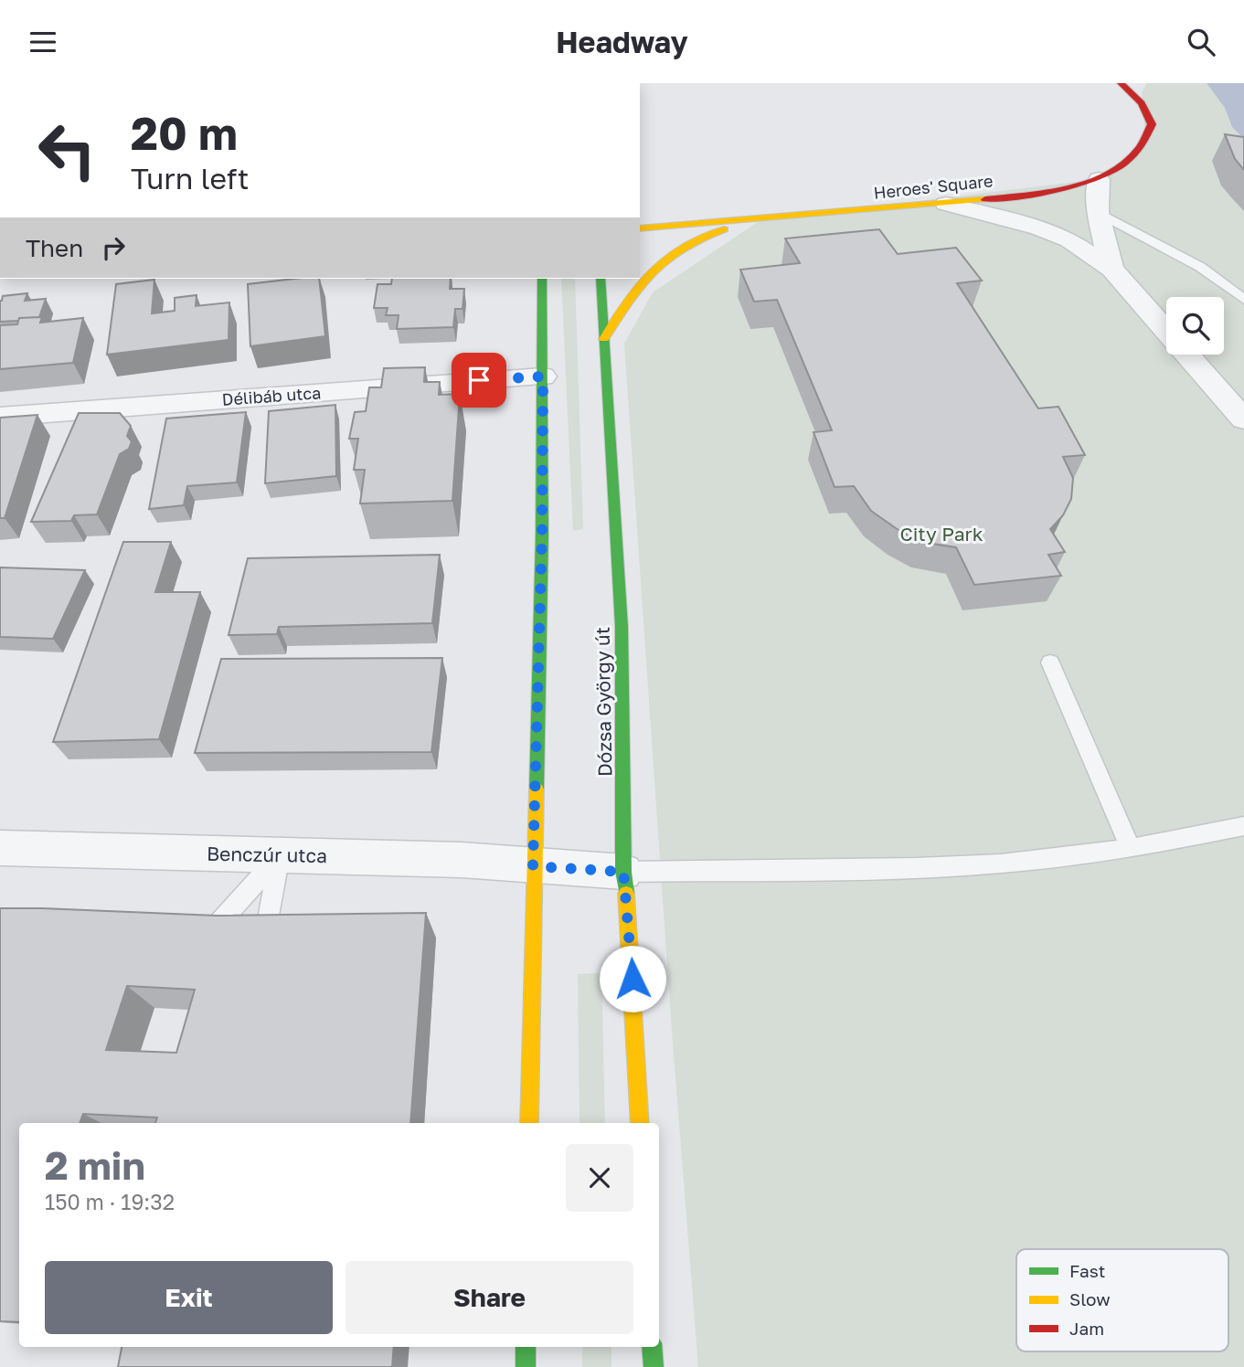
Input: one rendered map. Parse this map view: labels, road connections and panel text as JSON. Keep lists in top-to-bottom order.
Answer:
{
  "streets": {
    "main road": ["Heroes' Square", "Dózsa György út"],
    "street": ["Délibáb utca", "Benczúr utca"]
  },
  "crossings": [
    ["Dózsa György út", "Benczúr utca"]
  ],
  "parks": ["City Park"],
  "legend": ["Fast", "Slow", "Jam"],
  "page": {
    "header": "Headway",
    "turn": ["20 m", "Turn left"],
    "then": "Then",
    "heading": ["2 min", "150 m · 19:32"],
    "buttons": ["Exit", "Share"]
  }
}
